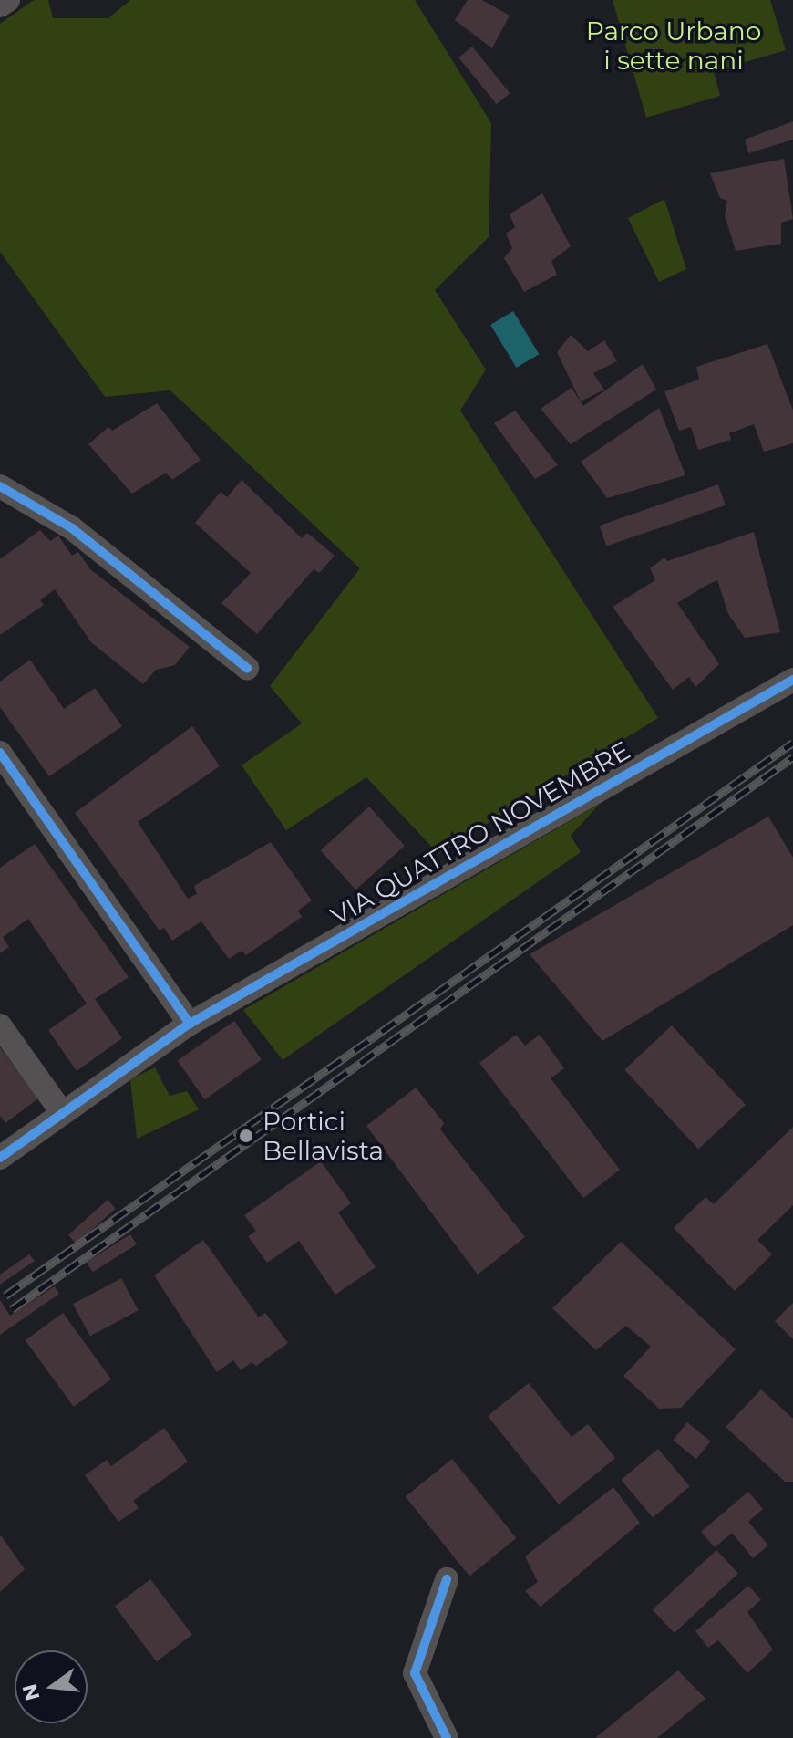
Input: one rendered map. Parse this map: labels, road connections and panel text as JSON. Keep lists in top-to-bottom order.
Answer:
{
  "streets": {
    "street": ["VIA QUATTRO NOVEMBRE"]
  },
  "parks": ["Parco Urbano i sette nani"],
  "places": ["Portici Bellavista"],
  "north": "left"
}
